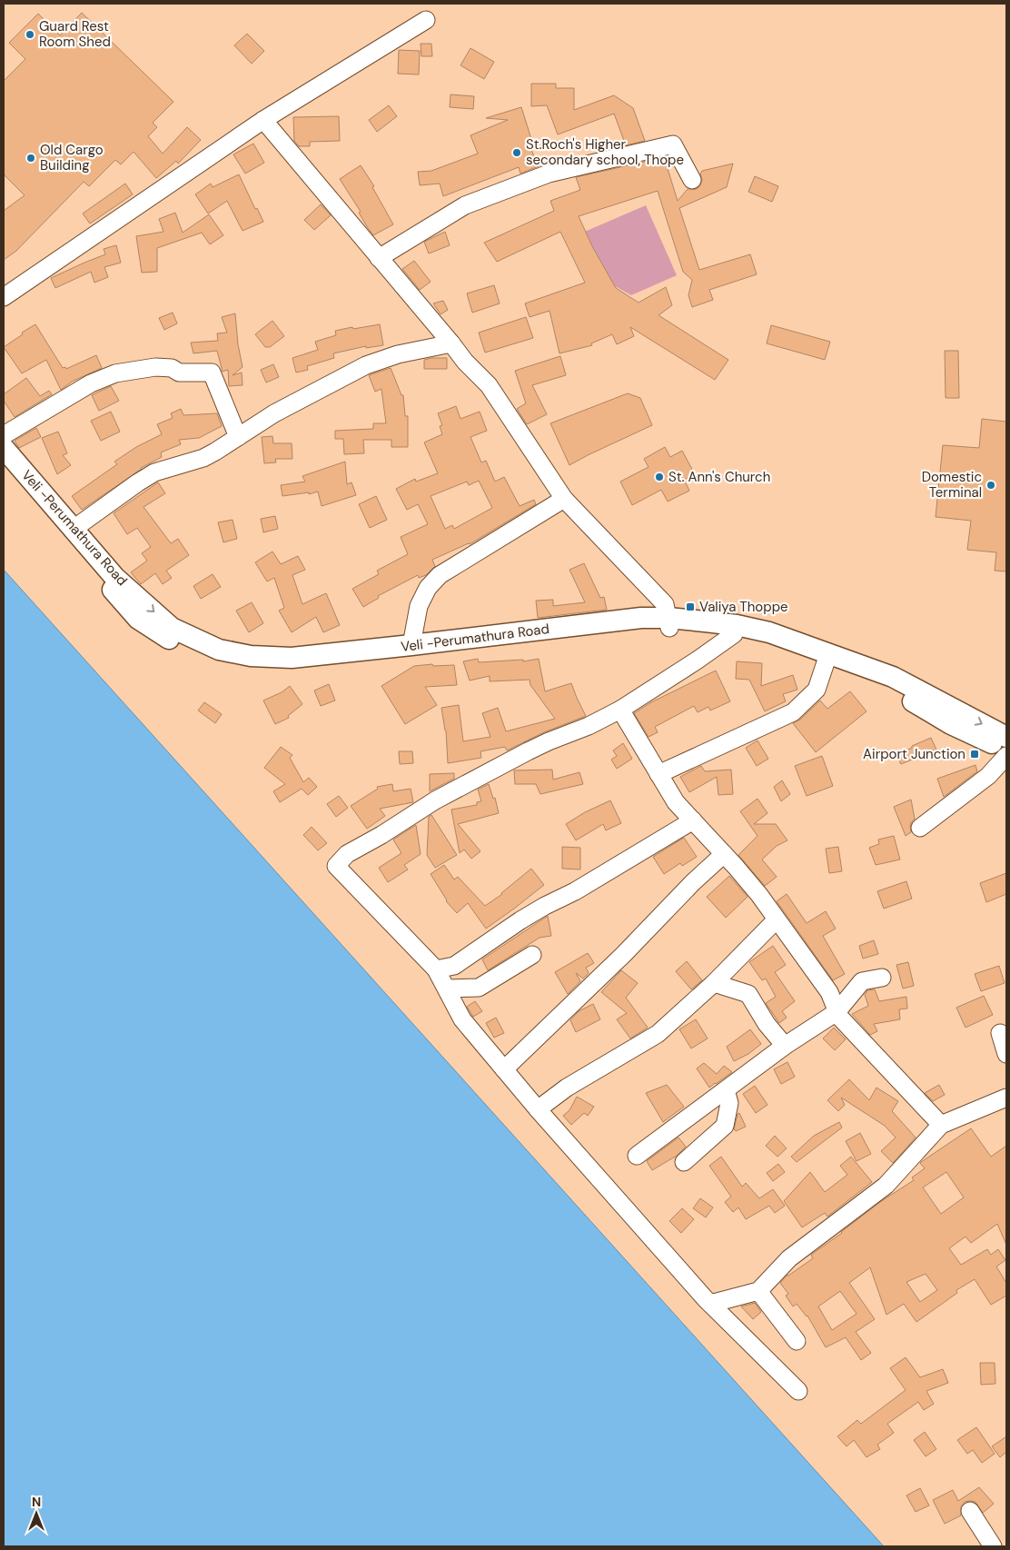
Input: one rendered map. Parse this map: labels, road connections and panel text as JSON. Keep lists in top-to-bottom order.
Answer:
{
  "streets": {
    "main road": ["Veli -Perumathura Road"]
  },
  "places": {
    "other": [
      "Guard Rest Room Shed",
      "St.Roch's Higher secondary school, Thope",
      "Old Cargo Building",
      "St. Ann's Church",
      "Domestic Terminal"
    ],
    "transit": ["Valiya Thoppe", "Airport Junction"]
  },
  "north": "top"
}
